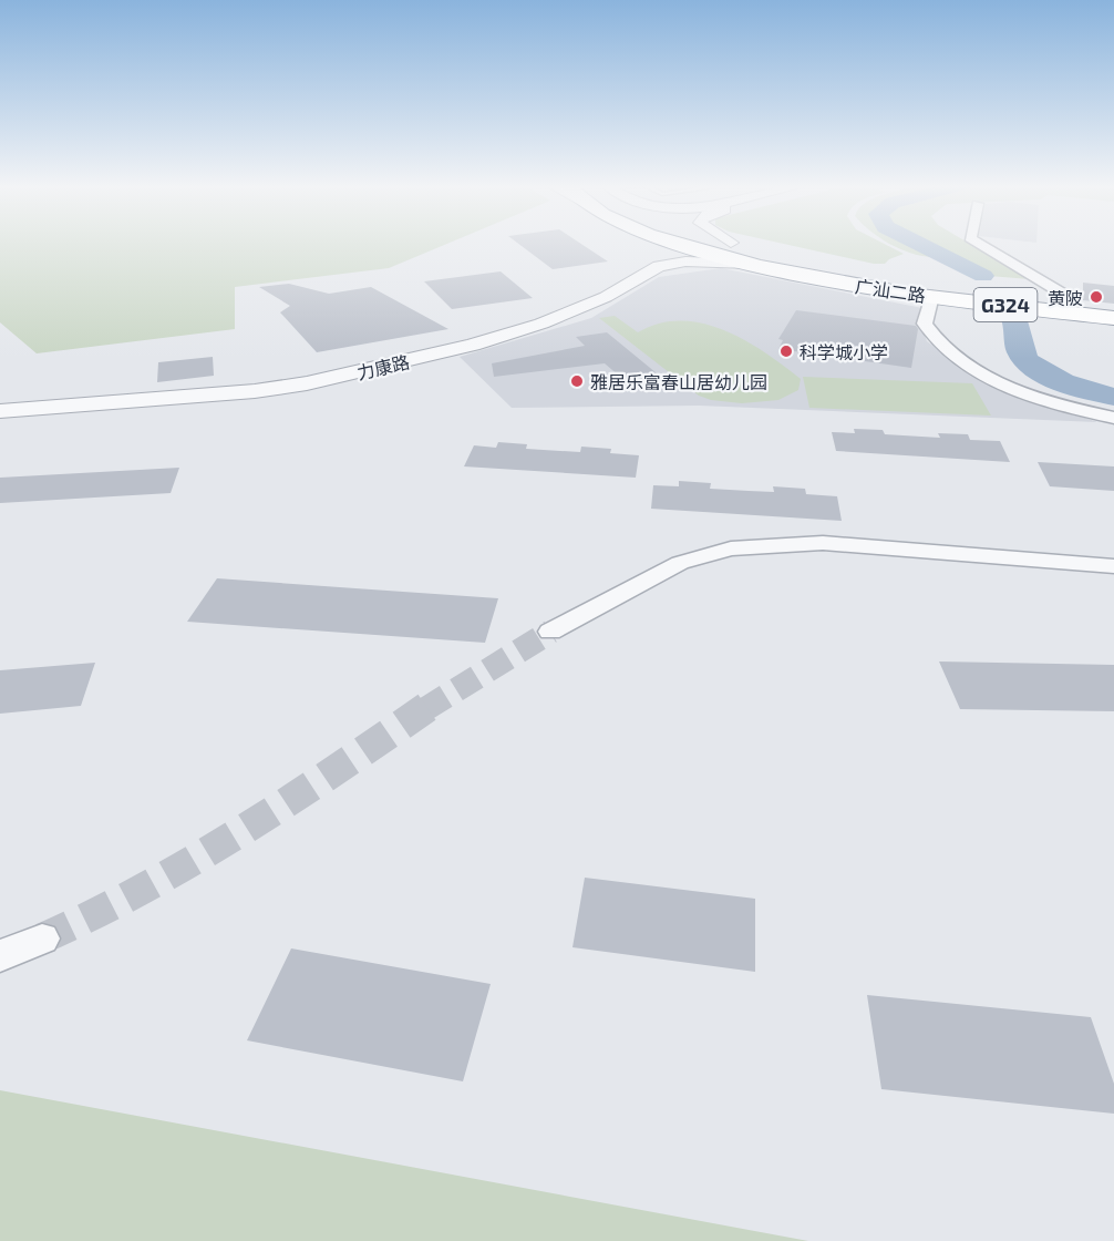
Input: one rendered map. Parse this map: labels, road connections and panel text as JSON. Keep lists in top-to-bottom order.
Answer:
{
  "streets": {
    "highway": ["广汕二路", "G324"],
    "street": ["力康路"]
  },
  "crossings": [
    ["广汕二路", "力康路"]
  ],
  "places": ["黄陂", "科学城小学", "雅居乐富春山居幼儿园"]
}
